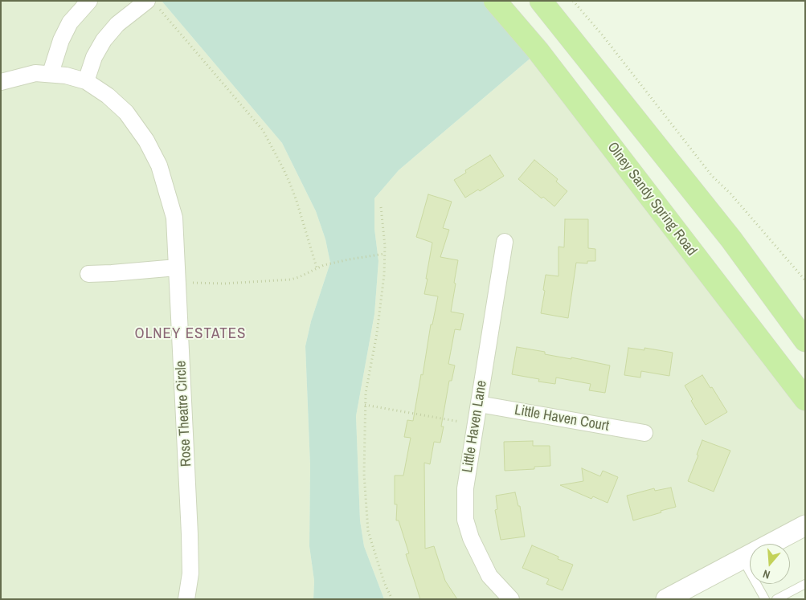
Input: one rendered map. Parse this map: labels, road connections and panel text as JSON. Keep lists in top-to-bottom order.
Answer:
{
  "streets": {
    "main road": ["Olney Sandy Spring Road"],
    "street": ["Rose Theatre Circle", "Little Haven Court", "Little Haven Lane"]
  },
  "crossings": [
    ["Little Haven Court", "Little Haven Lane"]
  ],
  "districts": ["OLNEY ESTATES"],
  "north": "bottom"
}
